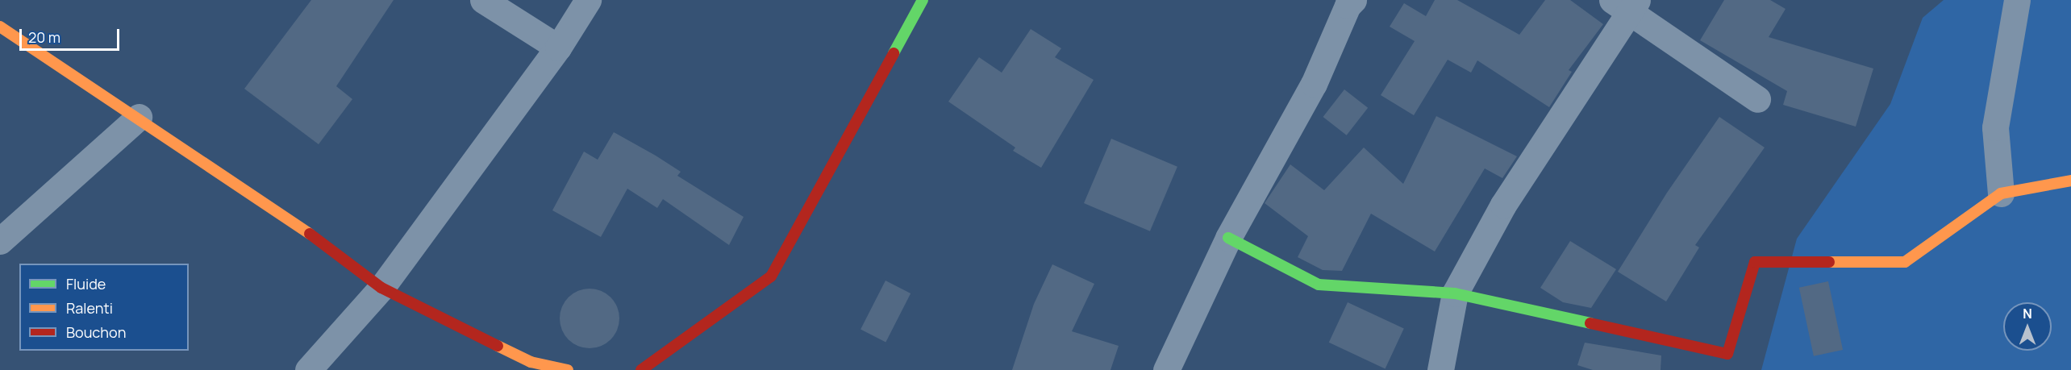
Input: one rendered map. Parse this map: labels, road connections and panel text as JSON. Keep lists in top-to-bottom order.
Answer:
{
  "legend": ["Fluide", "Ralenti", "Bouchon"],
  "scale_bar": "20 m",
  "north": "top"
}
